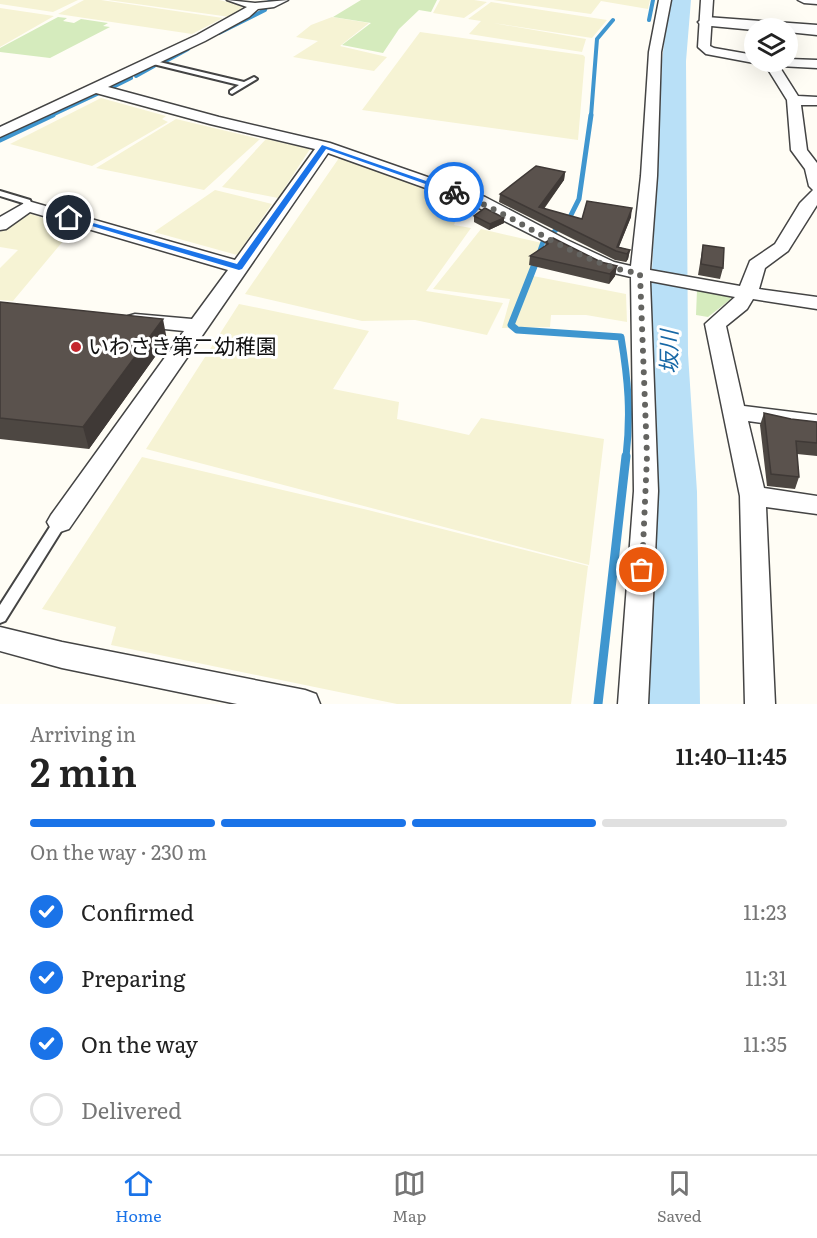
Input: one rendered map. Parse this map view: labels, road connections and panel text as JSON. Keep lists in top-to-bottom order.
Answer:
{
  "water": ["坂川"],
  "places": ["いわさき第二幼稚園"],
  "page": {
    "heading": ["2 min", "Arriving in", "11:40–11:45"],
    "bar": "On the way · 230 m",
    "list": [
      ["Confirmed", "11:23"],
      ["Preparing", "11:31"],
      ["On the way", "11:35"],
      "Delivered"
    ],
    "tabs": ["Home", "Map", "Saved"]
  }
}
